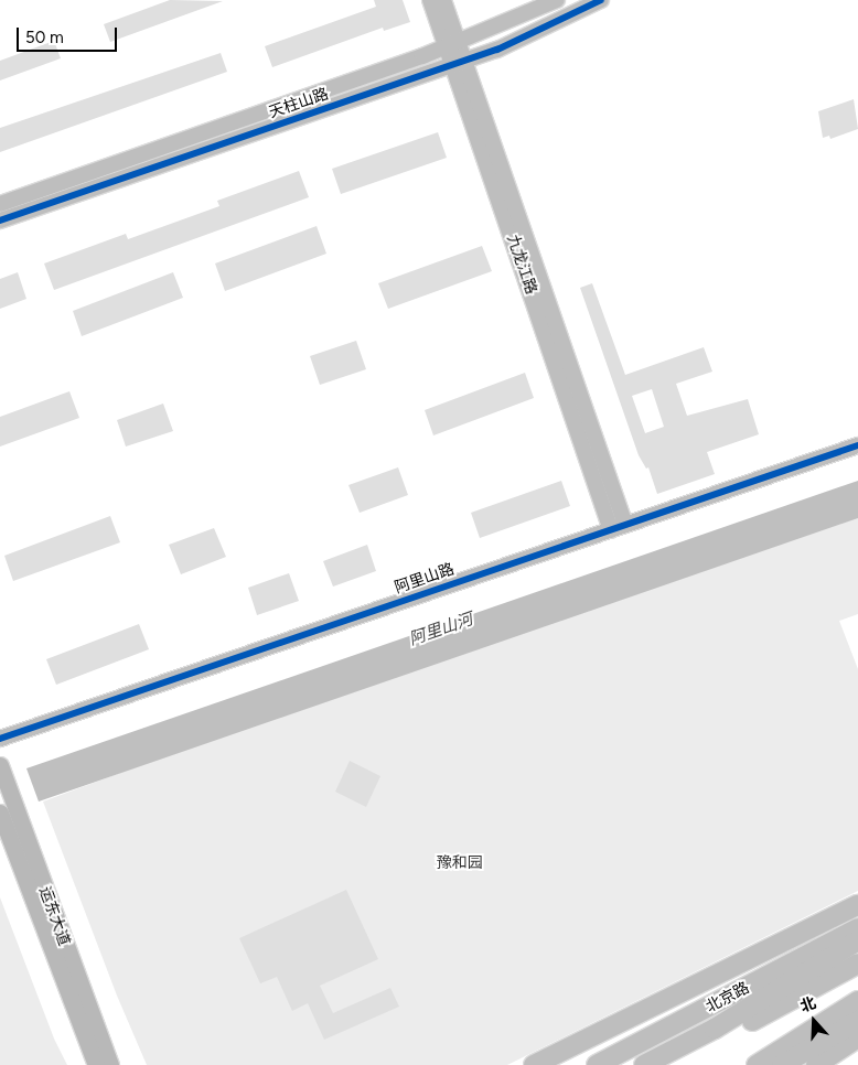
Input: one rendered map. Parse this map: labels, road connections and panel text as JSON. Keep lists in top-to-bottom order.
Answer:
{
  "streets": {
    "main road": ["运东大道", "北京路"],
    "street": ["天柱山路", "九龙江路", "阿里山路"]
  },
  "crossings": [
    ["天柱山路", "九龙江路"],
    ["九龙江路", "阿里山路"]
  ],
  "water": ["阿里山河"],
  "parks": ["豫和园"],
  "scale_bar": "50 m",
  "north": "top"
}
